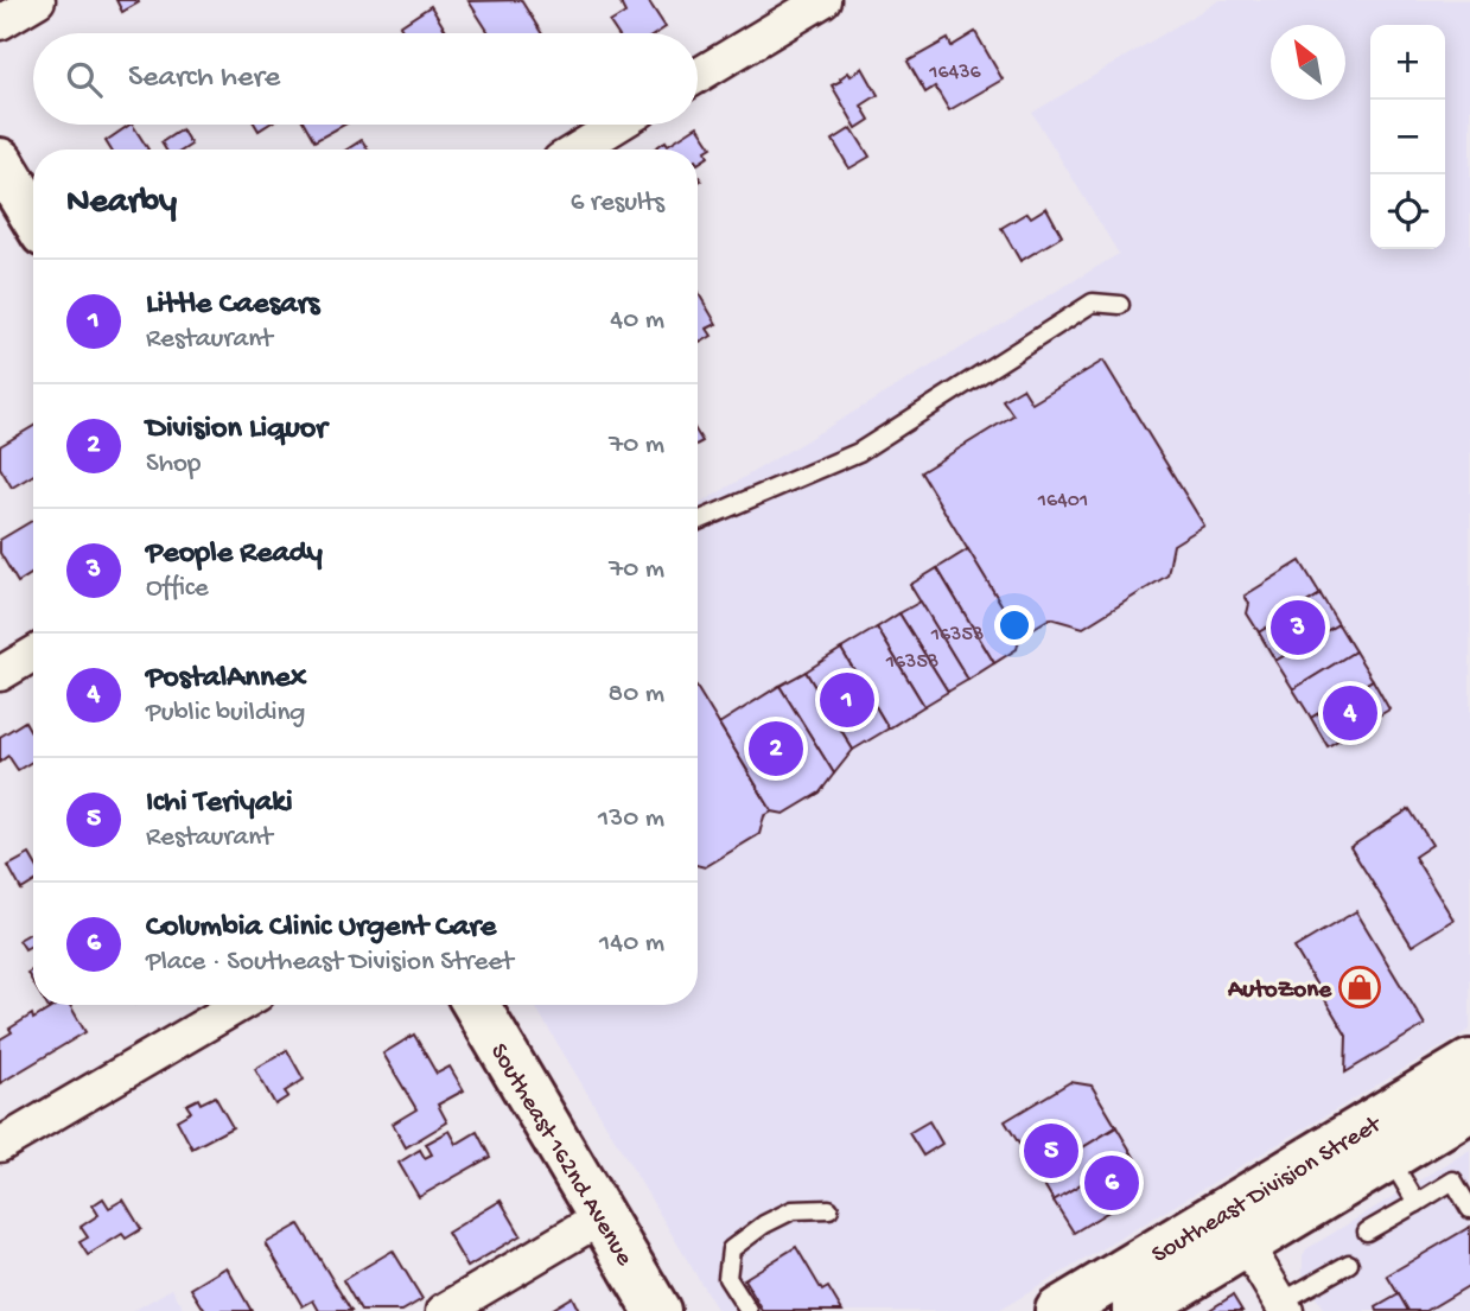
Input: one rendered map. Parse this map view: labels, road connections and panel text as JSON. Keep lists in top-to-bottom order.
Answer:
{
  "streets": {
    "main road": ["Southeast 162nd Avenue", "Southeast Division Street"]
  },
  "places": {
    "shop": ["AutoZone"]
  },
  "house_numbers": [
    "16436",
    "16401",
    "16353",
    "16353"
  ],
  "north": "top left",
  "page": {
    "map_buttons": ["+", "−"],
    "search": "Search here",
    "heading": ["Nearby", "6 results"],
    "list": [
      {
        "mark": "1",
        "name": "Little Caesars",
        "note": "Restaurant",
        "value": "40 m"
      },
      {
        "mark": "2",
        "name": "Division Liquor",
        "note": "Shop",
        "value": "70 m"
      },
      {
        "mark": "3",
        "name": "People Ready",
        "note": "Office",
        "value": "70 m"
      },
      {
        "mark": "4",
        "name": "PostalAnnex",
        "note": "Public building",
        "value": "80 m"
      },
      {
        "mark": "5",
        "name": "Ichi Teriyaki",
        "note": "Restaurant",
        "value": "130 m"
      },
      {
        "mark": "6",
        "name": "Columbia Clinic Urgent Care",
        "note": "Place · Southeast Division Street",
        "value": "140 m"
      }
    ],
    "pins": [
      "3",
      "1",
      "4",
      "2",
      "5",
      "6"
    ]
  }
}
